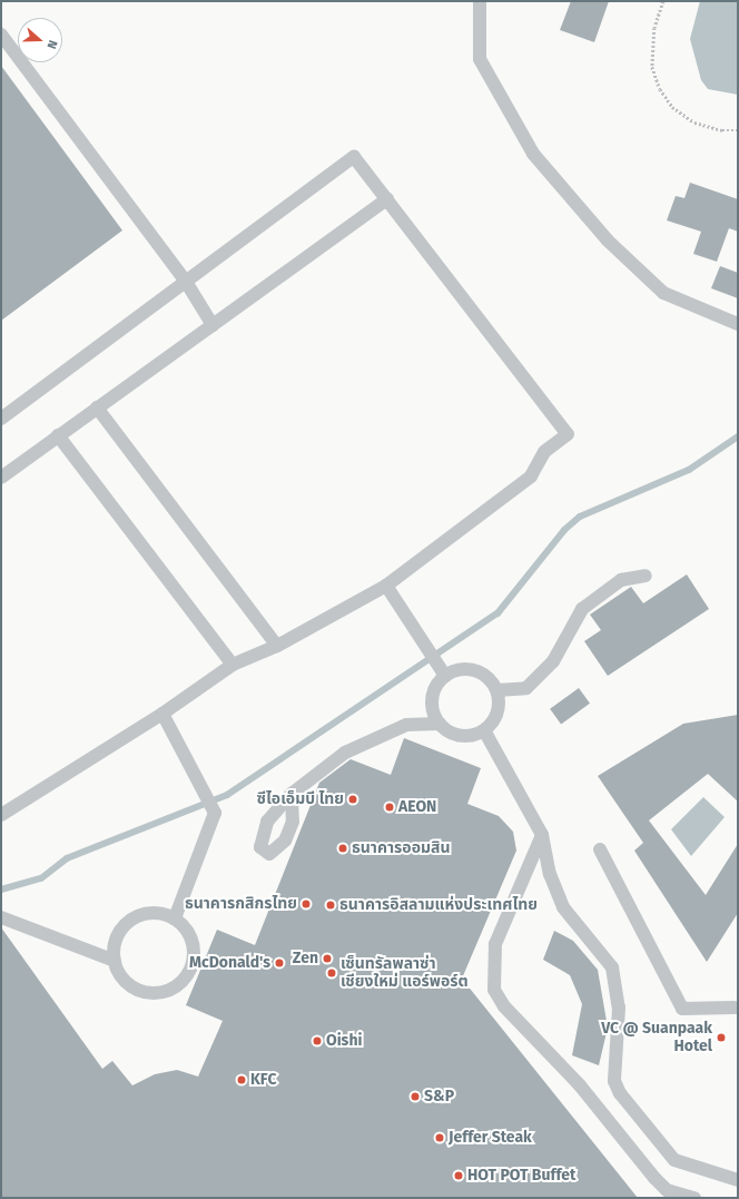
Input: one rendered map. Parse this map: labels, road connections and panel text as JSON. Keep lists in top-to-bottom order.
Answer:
{
  "places": [
    "ซีไอเอ็มบี ไทย",
    "AEON",
    "ธนาคารออมสิน",
    "ธนาคารกสิกรไทย",
    "ธนาคารอิสลามแห่งประเทศไทย",
    "Zen",
    "McDonald's",
    "เซ็นทรัลพลาซ่า เชียงใหม่ แอร์พอร์ต",
    "VC @ Suanpaak Hotel",
    "Oishi",
    "KFC",
    "S&P",
    "Jeffer Steak",
    "HOT POT Buffet"
  ],
  "north": "right"
}
